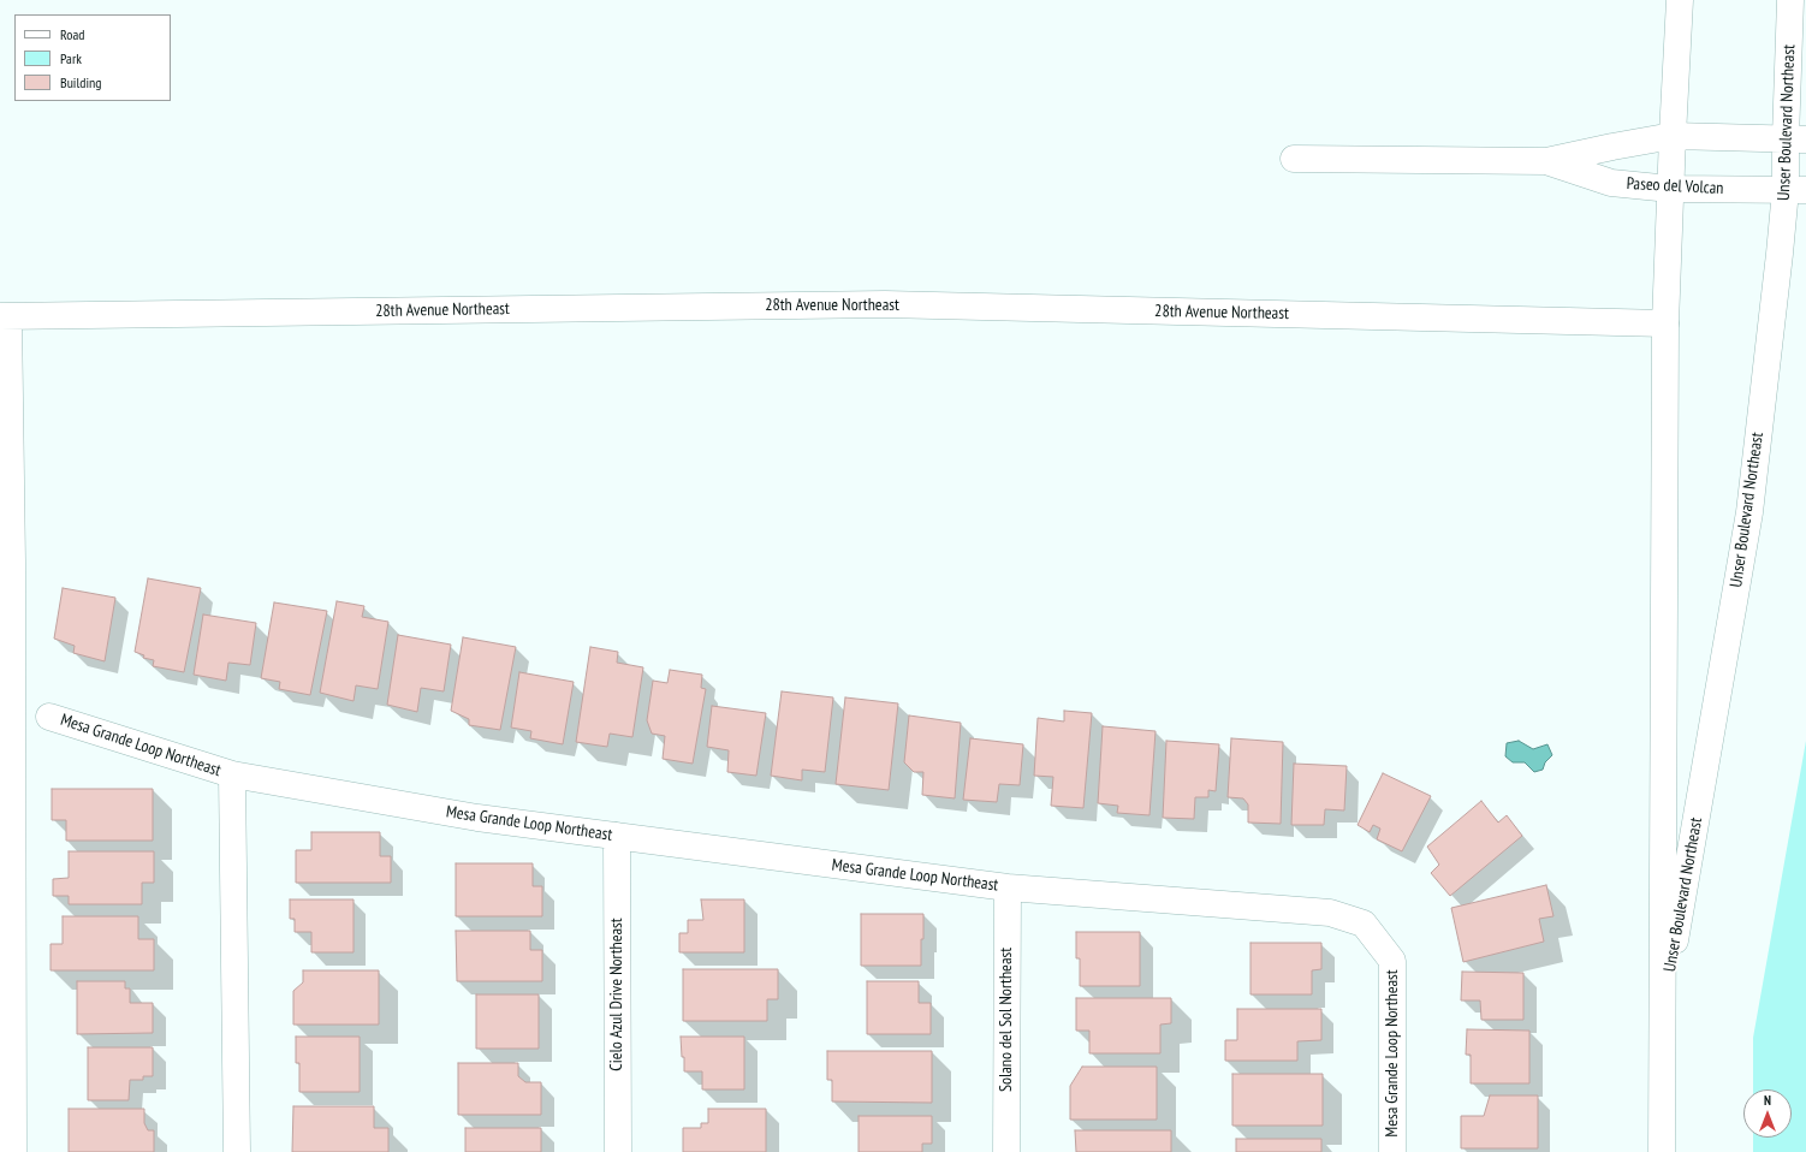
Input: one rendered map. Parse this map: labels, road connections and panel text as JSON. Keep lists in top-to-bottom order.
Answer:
{
  "streets": {
    "street": [
      "Unser Boulevard Northeast",
      "Paseo del Volcan",
      "28th Avenue Northeast",
      "Mesa Grande Loop Northeast",
      "Cielo Azul Drive Northeast",
      "Solano del Sol Northeast"
    ]
  },
  "crossings": [
    ["Unser Boulevard Northeast", "Paseo del Volcan"],
    ["Unser Boulevard Northeast", "28th Avenue Northeast"],
    ["Mesa Grande Loop Northeast", "Cielo Azul Drive Northeast"],
    ["Mesa Grande Loop Northeast", "Solano del Sol Northeast"]
  ],
  "legend": ["Road", "Park", "Building"],
  "north": "top"
}
